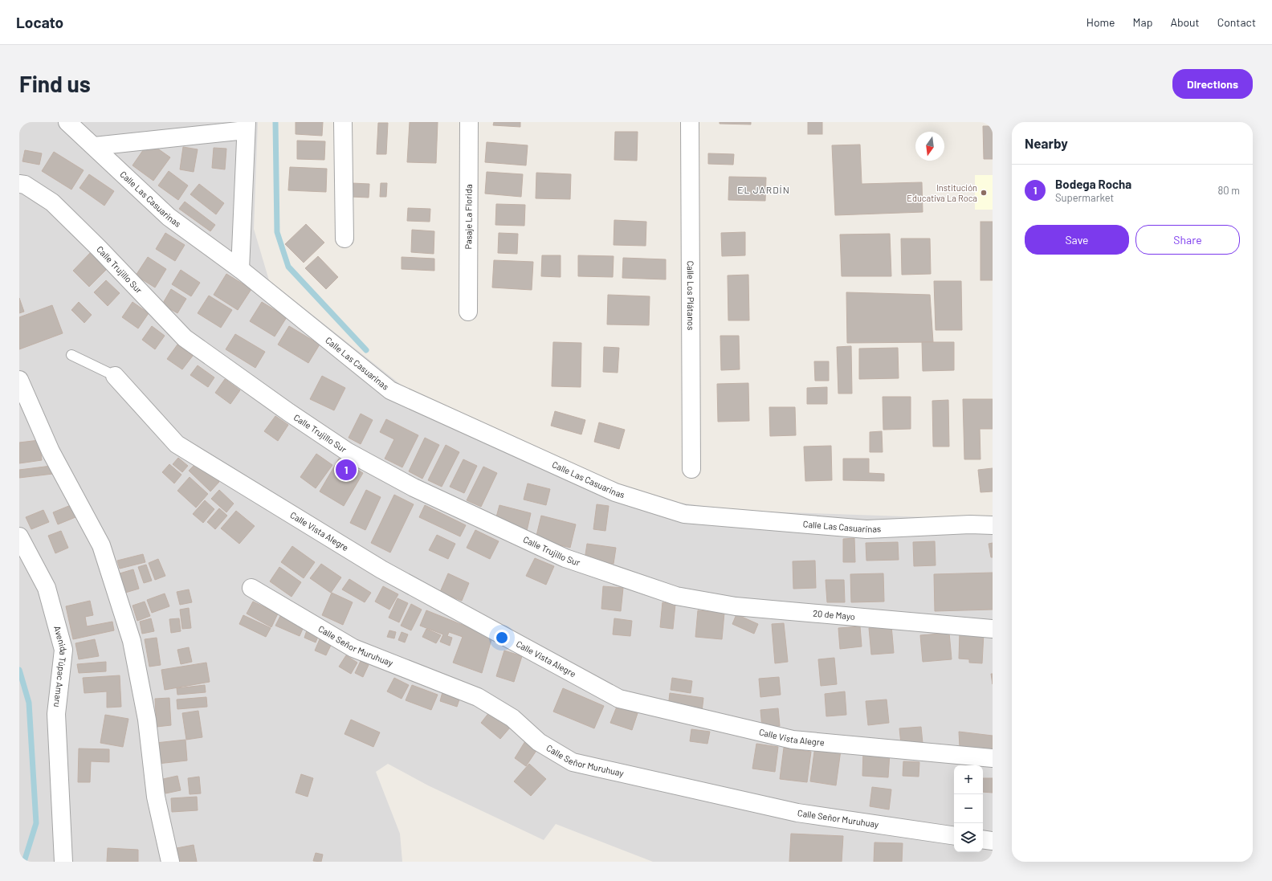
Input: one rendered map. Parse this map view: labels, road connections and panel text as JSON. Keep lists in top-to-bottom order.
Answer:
{
  "streets": {
    "street": [
      "Calle Las Casuarinas",
      "Pasaje La Florida",
      "Calle Trujillo Sur",
      "Calle Los Plátanos",
      "Calle Vista Alegre",
      "20 de Mayo",
      "Calle Señor Muruhuay",
      "Avenida Túpac Amaru"
    ]
  },
  "crossings": [
    ["Calle Trujillo Sur", "20 de Mayo"]
  ],
  "districts": ["EL JARDÍN"],
  "places": ["Institución Educativa La Roca"],
  "north": "bottom",
  "page": {
    "header": "Locato",
    "nav": [
      "Home",
      "Map",
      "About",
      "Contact"
    ],
    "buttons": [
      "Directions",
      ["Save", "Share"]
    ],
    "title": "Find us",
    "heading": "Nearby",
    "list": [
      {
        "mark": "1",
        "name": "Bodega Rocha",
        "note": "Supermarket",
        "value": "80 m"
      }
    ],
    "pins": "1",
    "map_buttons": ["+", "−"]
  }
}
